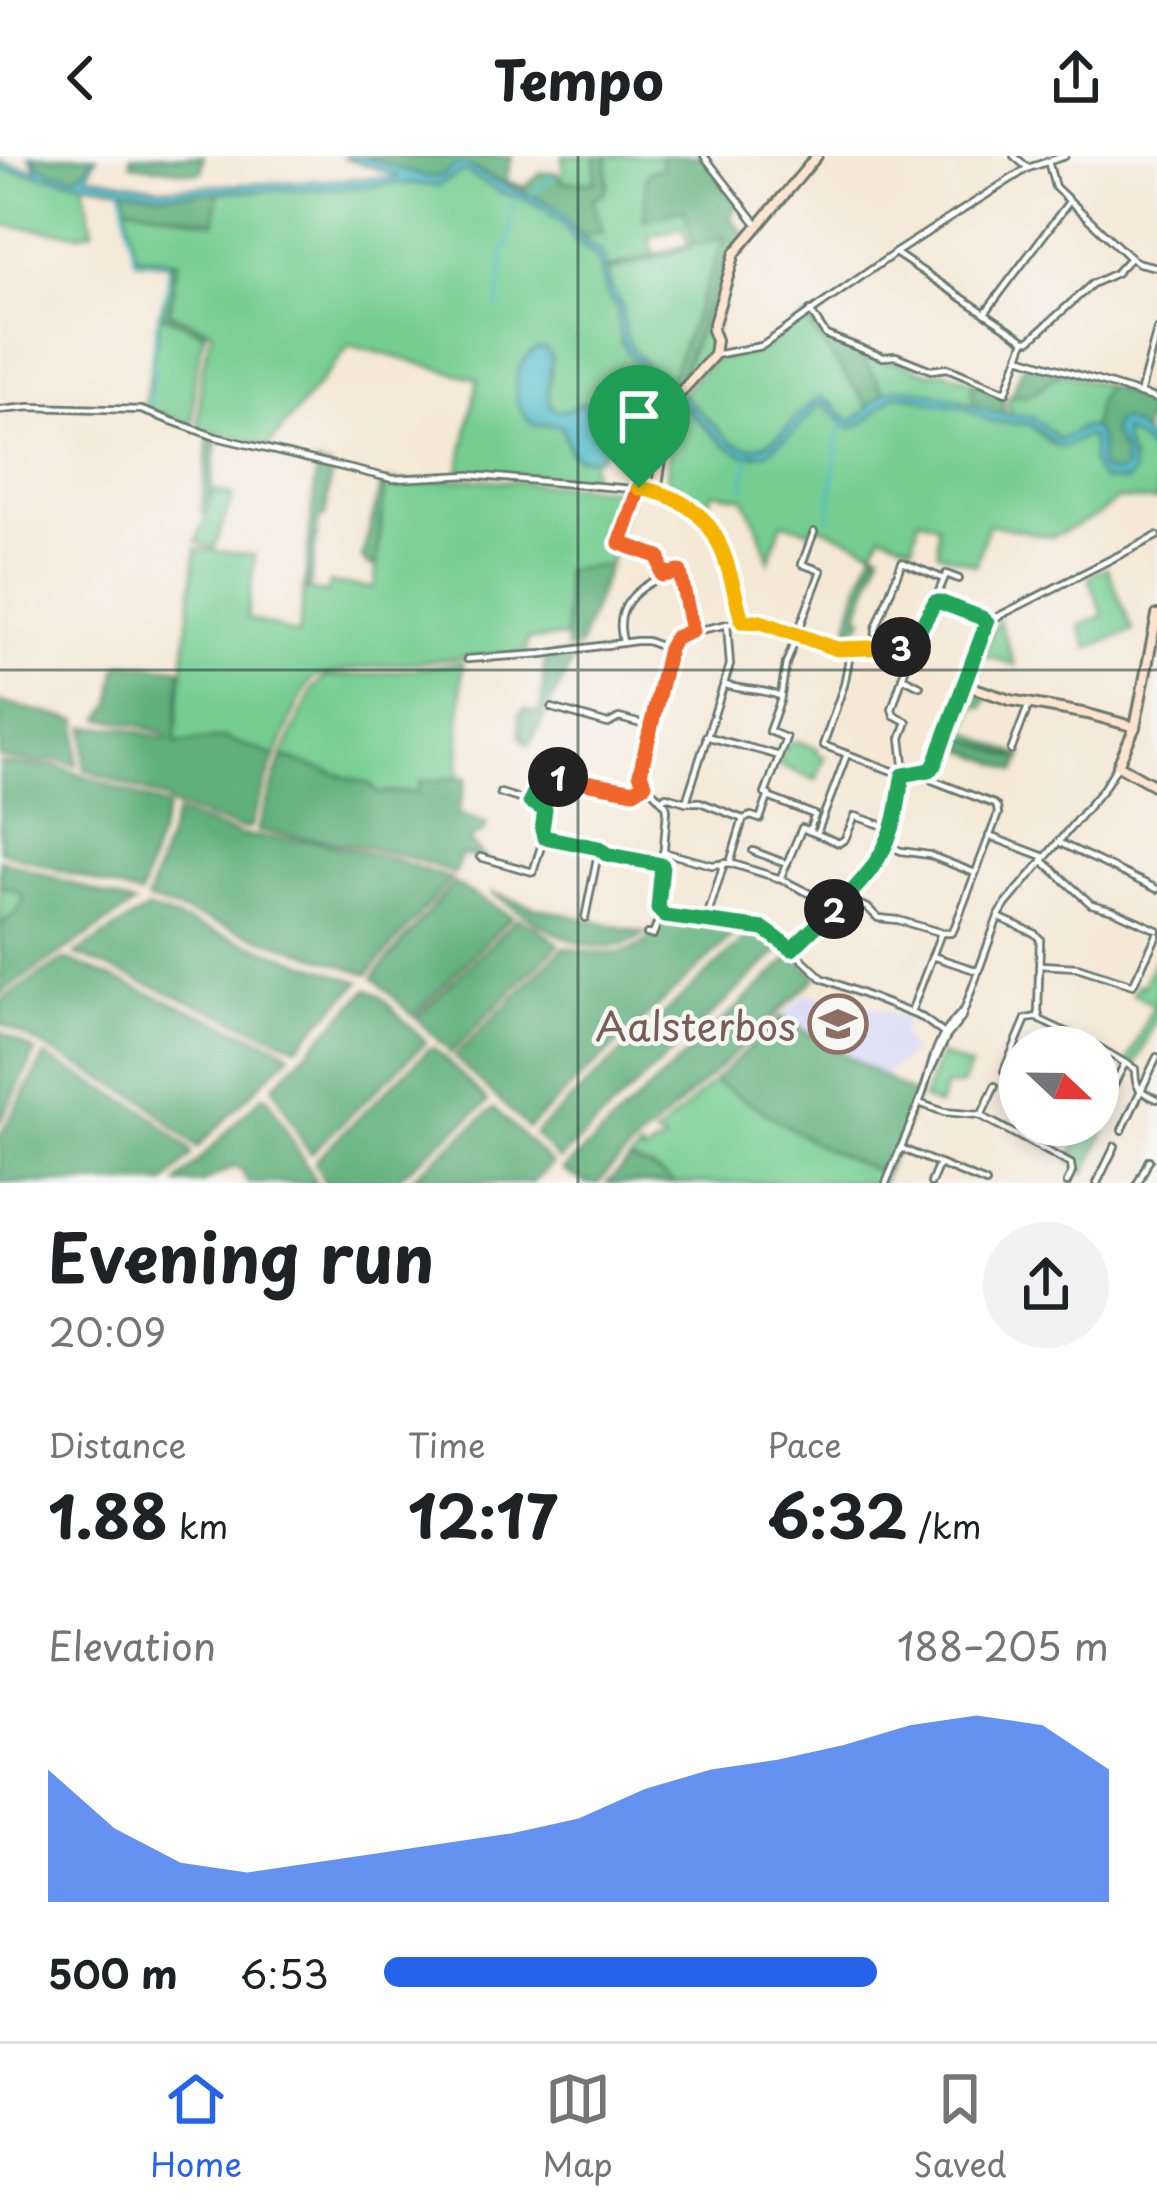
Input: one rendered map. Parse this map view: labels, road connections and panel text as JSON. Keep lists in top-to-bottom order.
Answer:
{
  "places": {
    "school or university": ["Aalsterbos"]
  },
  "north": "right",
  "page": {
    "header": "Tempo",
    "pins": ["3", "1", "2"],
    "heading": ["Evening run", "20:09"],
    "stats": [
      ["Distance", "1.88 km"],
      ["Time", "12:17"],
      ["Pace", "6:32 /km"]
    ],
    "chart": ["Elevation", "188–205 m"],
    "list": [
      {
        "name": "500 m",
        "note": "6:53"
      }
    ],
    "tabs": ["Home", "Map", "Saved"]
  }
}
